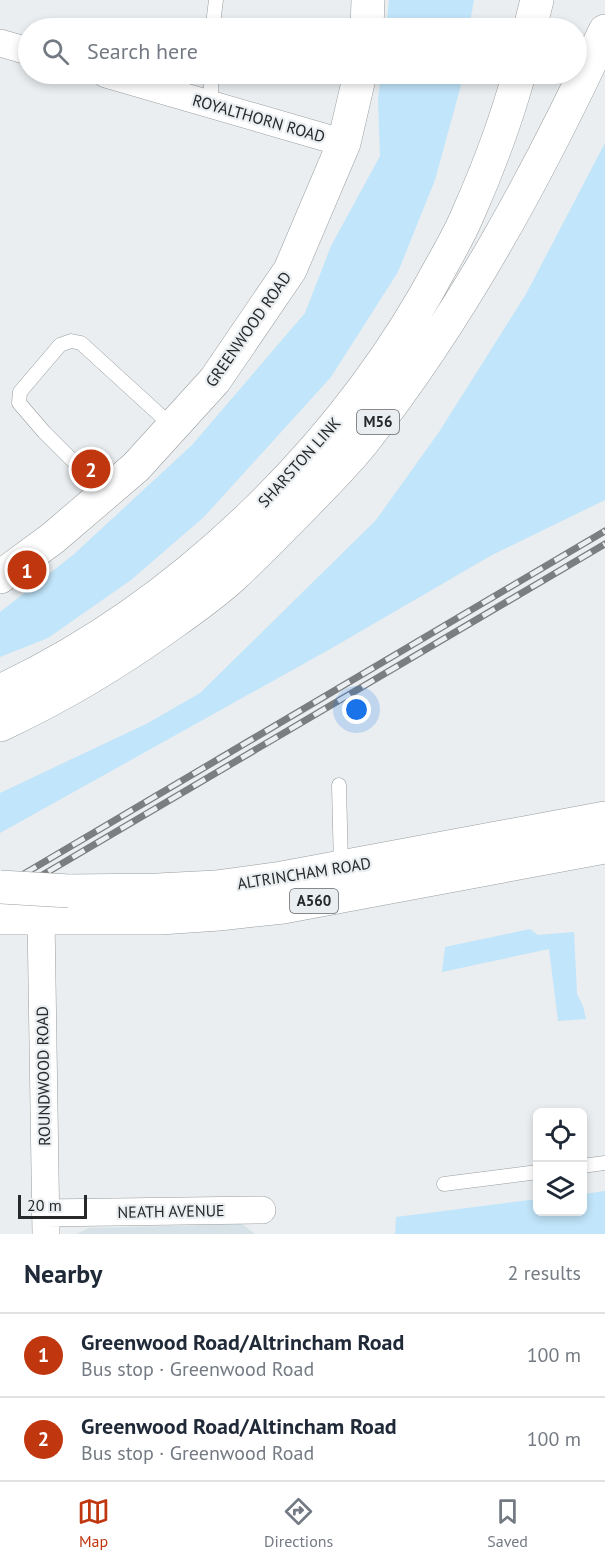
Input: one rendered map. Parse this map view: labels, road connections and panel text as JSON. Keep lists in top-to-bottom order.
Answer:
{
  "streets": {
    "main road": [
      "GREENWOOD ROAD",
      "M56",
      "SHARSTON LINK",
      "ALTRINCHAM ROAD",
      "A560"
    ],
    "street": ["ROYALTHORN ROAD", "ROUNDWOOD ROAD", "NEATH AVENUE"]
  },
  "crossings": [
    ["ROYALTHORN ROAD", "GREENWOOD ROAD"],
    ["ALTRINCHAM ROAD", "ROUNDWOOD ROAD"],
    ["ROUNDWOOD ROAD", "NEATH AVENUE"]
  ],
  "scale_bar": "20 m",
  "page": {
    "search": "Search here",
    "pins": ["2", "1"],
    "scale": "20 m",
    "heading": ["Nearby", "2 results"],
    "list": [
      {
        "mark": "1",
        "name": "Greenwood Road/Altrincham Road",
        "note": "Bus stop · Greenwood Road",
        "value": "100 m"
      },
      {
        "mark": "2",
        "name": "Greenwood Road/Altincham Road",
        "note": "Bus stop · Greenwood Road",
        "value": "100 m"
      }
    ],
    "nav": ["Map", "Directions", "Saved"]
  }
}
